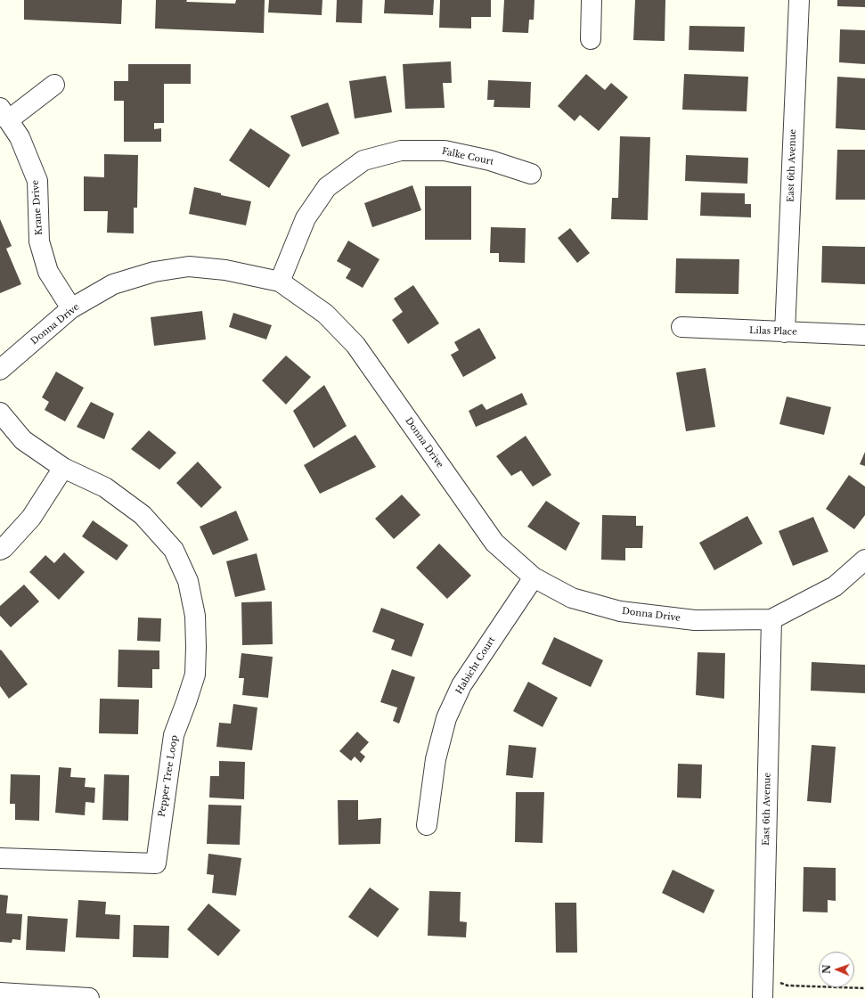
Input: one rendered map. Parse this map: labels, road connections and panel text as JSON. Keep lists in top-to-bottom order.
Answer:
{
  "streets": {
    "street": [
      "Falke Court",
      "East 6th Avenue",
      "Krane Drive",
      "Donna Drive",
      "Lilas Place",
      "Habicht Court",
      "Pepper Tree Loop"
    ]
  },
  "crossings": [
    ["Falke Court", "Donna Drive"],
    ["East 6th Avenue", "Donna Drive"],
    ["East 6th Avenue", "Lilas Place"],
    ["Krane Drive", "Donna Drive"],
    ["Donna Drive", "Habicht Court"]
  ],
  "north": "left"
}
